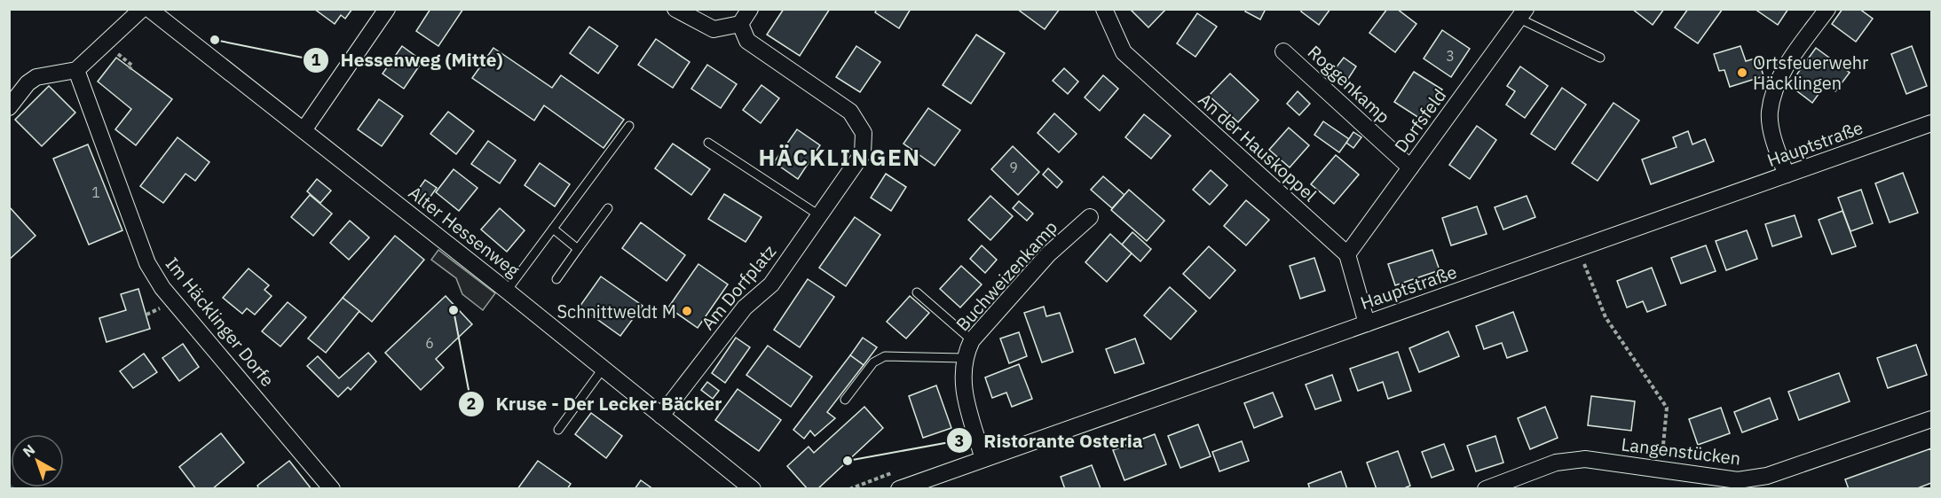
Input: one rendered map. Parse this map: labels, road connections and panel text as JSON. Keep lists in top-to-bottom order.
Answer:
{
  "streets": {
    "street": [
      "Roggenkamp",
      "Dorfsfeld",
      "Hauptstraße",
      "An der Hauskoppel",
      "Alter Hessenweg",
      "Buchweizenkamp",
      "Am Dorfplatz",
      "Im Häcklinger Dorfe",
      "Langenstücken"
    ]
  },
  "crossings": [
    ["Roggenkamp", "Dorfsfeld"],
    ["Dorfsfeld", "An der Hauskoppel"],
    ["Hauptstraße", "Buchweizenkamp"],
    ["Alter Hessenweg", "Am Dorfplatz"]
  ],
  "districts": ["HÄCKLINGEN"],
  "places": [
    "Hessenweg (Mitte)",
    "Ortsfeuerwehr Häcklingen",
    "Kruse - Der Lecker Bäcker",
    "Schnittweldt M",
    "Ristorante Osteria"
  ],
  "house_numbers": [
    "3",
    "9",
    "1",
    "6"
  ],
  "north": "top left"
}
